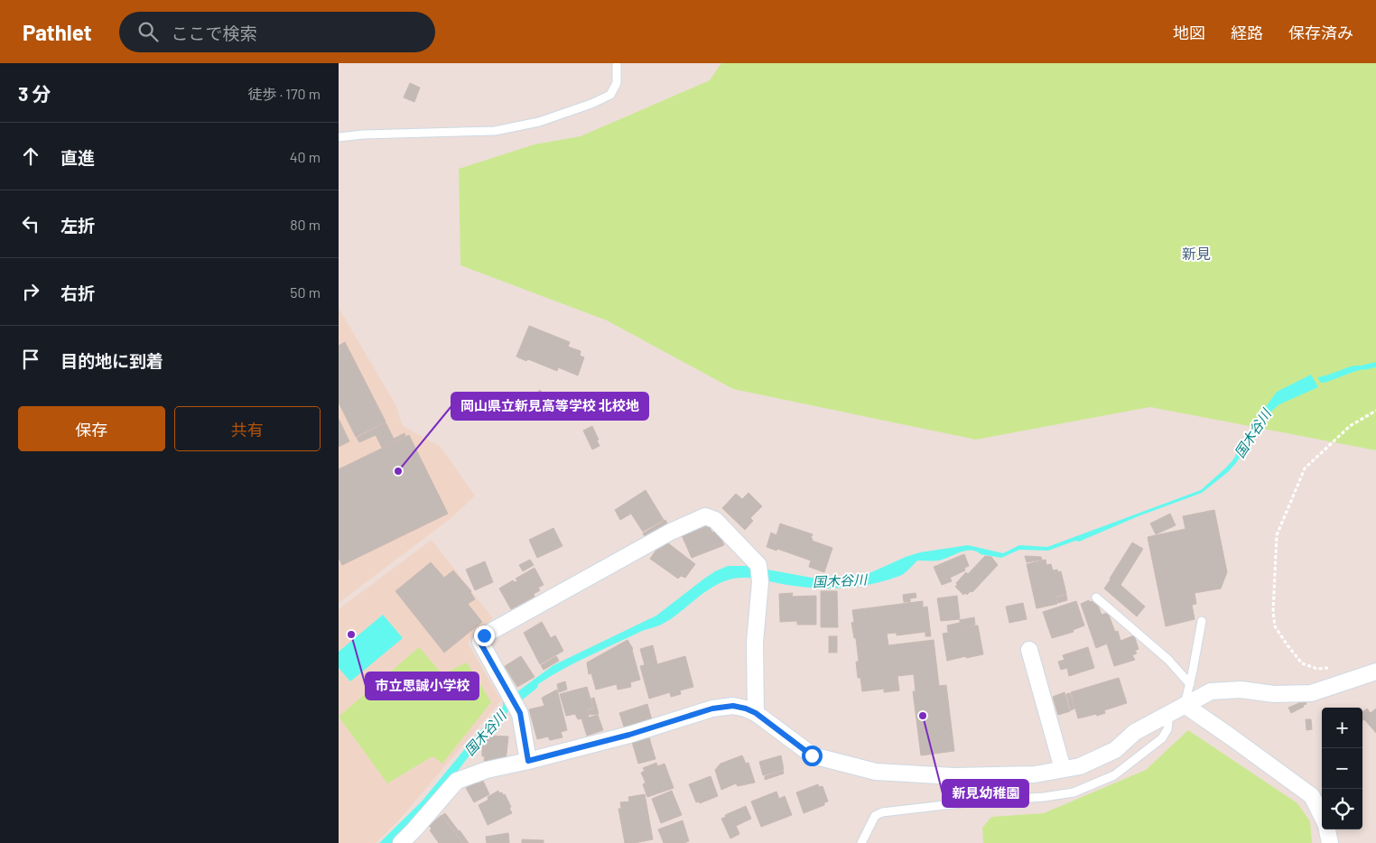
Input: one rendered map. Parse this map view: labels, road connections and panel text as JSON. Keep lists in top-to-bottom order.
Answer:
{
  "districts": ["新見"],
  "water": ["国木谷川"],
  "places": ["岡山県立新見高等学校 北校地", "市立思誠小学校", "新見幼稚園"],
  "page": {
    "header": "Pathlet",
    "search": "ここで検索",
    "nav": ["地図", "経路", "保存済み"],
    "heading": ["3 分", "徒歩 · 170 m"],
    "list": [
      ["直進", "40 m"],
      ["左折", "80 m"],
      ["右折", "50 m"],
      "目的地に到着"
    ],
    "buttons": ["保存", "共有"],
    "map_buttons": ["+", "−"]
  }
}
